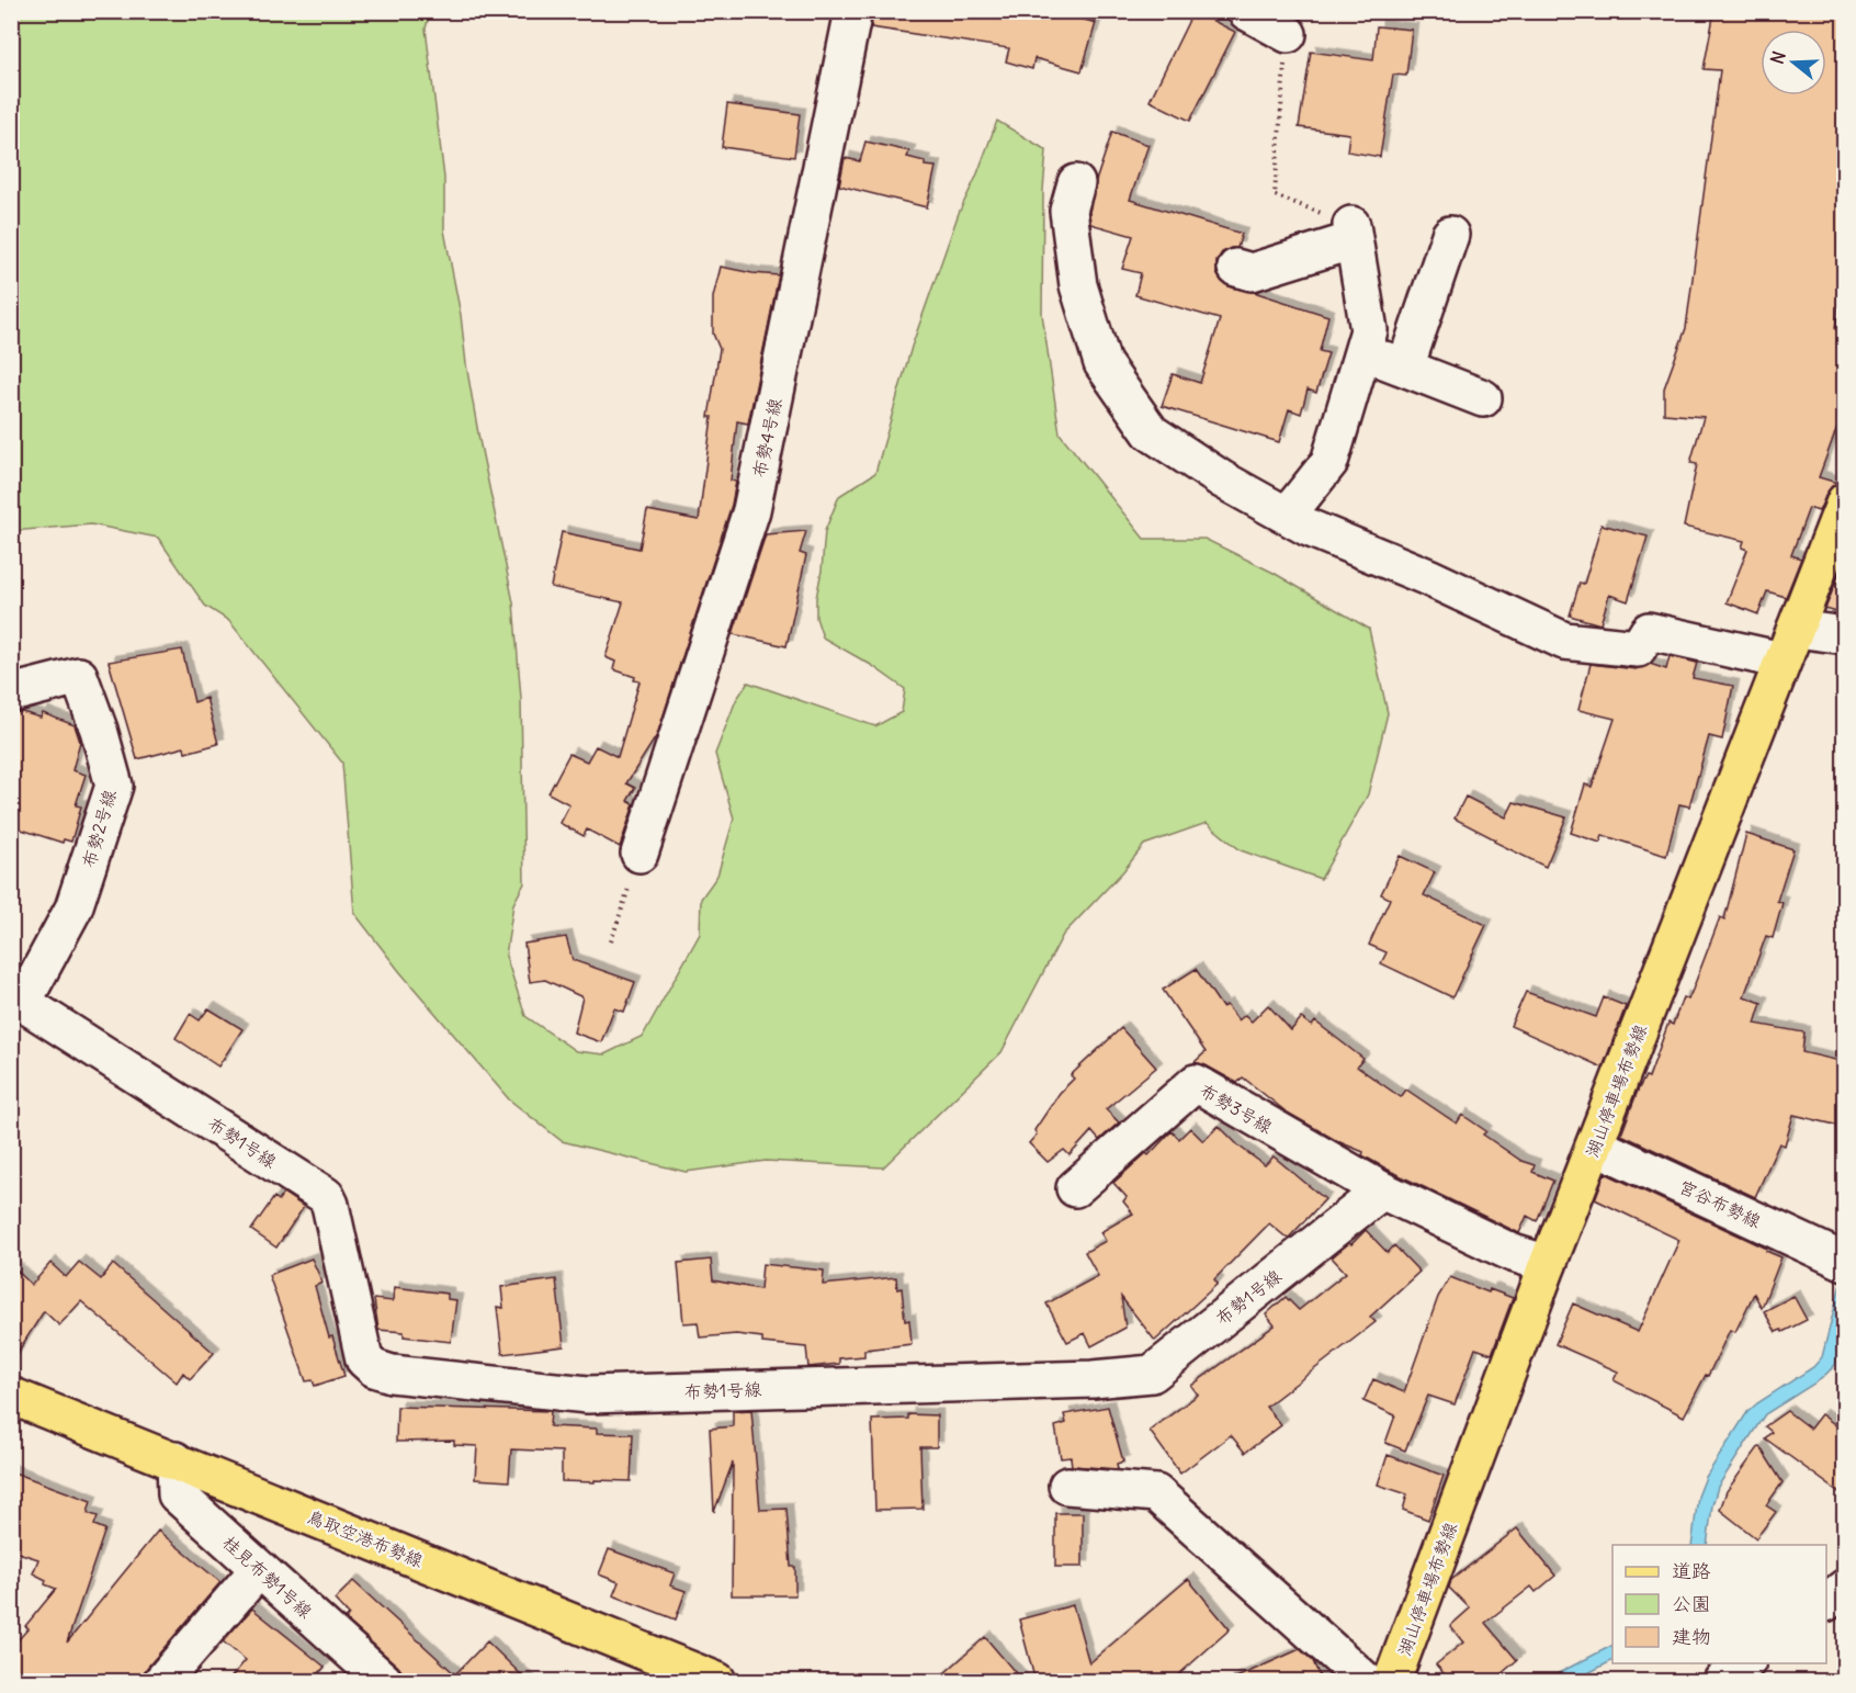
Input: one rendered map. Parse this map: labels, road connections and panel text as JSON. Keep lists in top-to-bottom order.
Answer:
{
  "streets": {
    "main road": ["湖山停車場布勢線", "鳥取空港布勢線"],
    "street": [
      "布勢4号線",
      "布勢2号線",
      "布勢3号線",
      "布勢1号線",
      "宮谷布勢線",
      "桂見布勢1号線"
    ]
  },
  "crossings": [
    ["布勢2号線", "布勢1号線"],
    ["湖山停車場布勢線", "宮谷布勢線"],
    ["布勢3号線", "布勢1号線"],
    ["鳥取空港布勢線", "桂見布勢1号線"]
  ],
  "legend": ["道路", "公園", "建物"],
  "north": "left"
}
